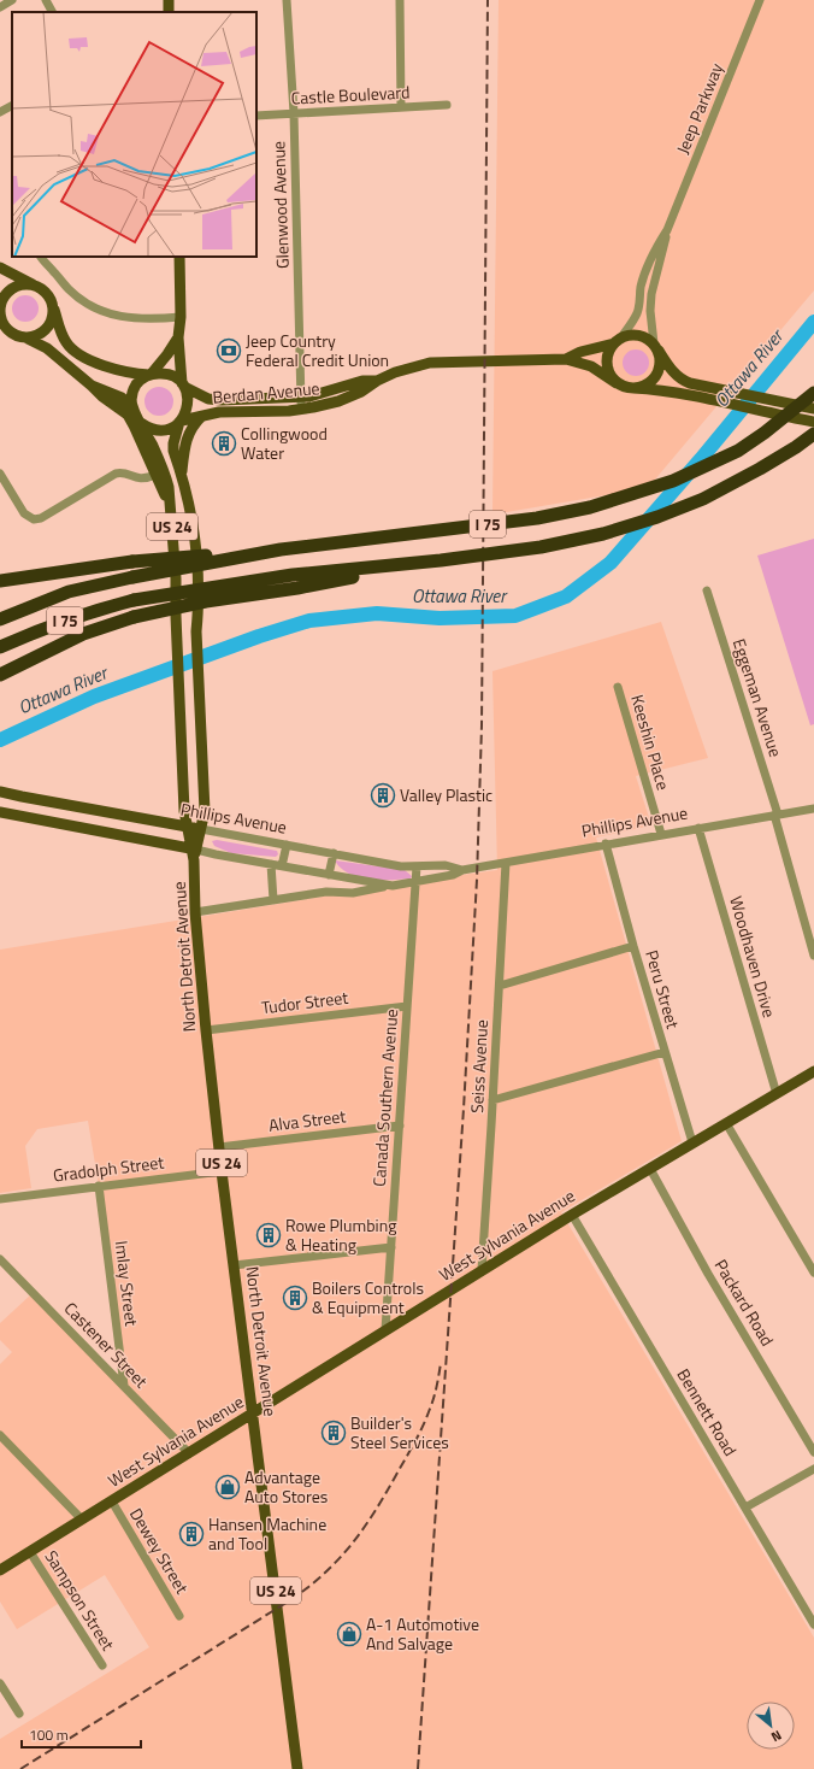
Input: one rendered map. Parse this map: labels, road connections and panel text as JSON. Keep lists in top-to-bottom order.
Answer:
{
  "streets": {
    "highway": ["I 75"],
    "main road": [
      "Berdan Avenue",
      "US 24",
      "Phillips Avenue",
      "North Detroit Avenue",
      "West Sylvania Avenue"
    ],
    "street": [
      "Castle Boulevard",
      "Jeep Parkway",
      "Glenwood Avenue",
      "Eggeman Avenue",
      "Keeshin Place",
      "Woodhaven Drive",
      "Peru Street",
      "Tudor Street",
      "Seiss Avenue",
      "Canada Southern Avenue",
      "Alva Street",
      "Gradolph Street",
      "Imlay Street",
      "Packard Road",
      "Castener Street",
      "Bennett Road",
      "Dewey Street",
      "Sampson Street"
    ]
  },
  "crossings": [
    ["Castle Boulevard", "Glenwood Avenue"],
    ["Jeep Parkway", "Berdan Avenue"],
    ["Glenwood Avenue", "Berdan Avenue"],
    ["Berdan Avenue", "US 24"],
    ["Berdan Avenue", "North Detroit Avenue"],
    ["US 24", "North Detroit Avenue"],
    ["Eggeman Avenue", "Phillips Avenue"],
    ["Keeshin Place", "Phillips Avenue"],
    ["Phillips Avenue", "North Detroit Avenue"],
    ["Phillips Avenue", "Woodhaven Drive"],
    ["Phillips Avenue", "Peru Street"],
    ["Phillips Avenue", "Seiss Avenue"],
    ["Phillips Avenue", "Canada Southern Avenue"],
    ["North Detroit Avenue", "Tudor Street"],
    ["North Detroit Avenue", "Alva Street"],
    ["North Detroit Avenue", "Gradolph Street"],
    ["North Detroit Avenue", "West Sylvania Avenue"],
    ["Woodhaven Drive", "West Sylvania Avenue"],
    ["Peru Street", "West Sylvania Avenue"],
    ["Tudor Street", "Canada Southern Avenue"],
    ["Seiss Avenue", "West Sylvania Avenue"],
    ["Canada Southern Avenue", "Alva Street"],
    ["Canada Southern Avenue", "West Sylvania Avenue"],
    ["Gradolph Street", "Imlay Street"],
    ["West Sylvania Avenue", "Packard Road"],
    ["West Sylvania Avenue", "Castener Street"],
    ["West Sylvania Avenue", "Bennett Road"],
    ["West Sylvania Avenue", "Dewey Street"],
    ["West Sylvania Avenue", "Sampson Street"],
    ["Imlay Street", "Castener Street"]
  ],
  "water": ["Ottawa River"],
  "places": {
    "bank": ["Jeep Country Federal Credit Union"],
    "building": [
      "Collingwood Water",
      "Valley Plastic",
      "Rowe Plumbing & Heating",
      "Boilers Controls & Equipment",
      "Builder's Steel Services",
      "Hansen Machine and Tool"
    ],
    "shop": ["Advantage Auto Stores", "A-1 Automotive And Salvage"]
  },
  "scale_bar": "100 m",
  "north": "bottom right"
}
